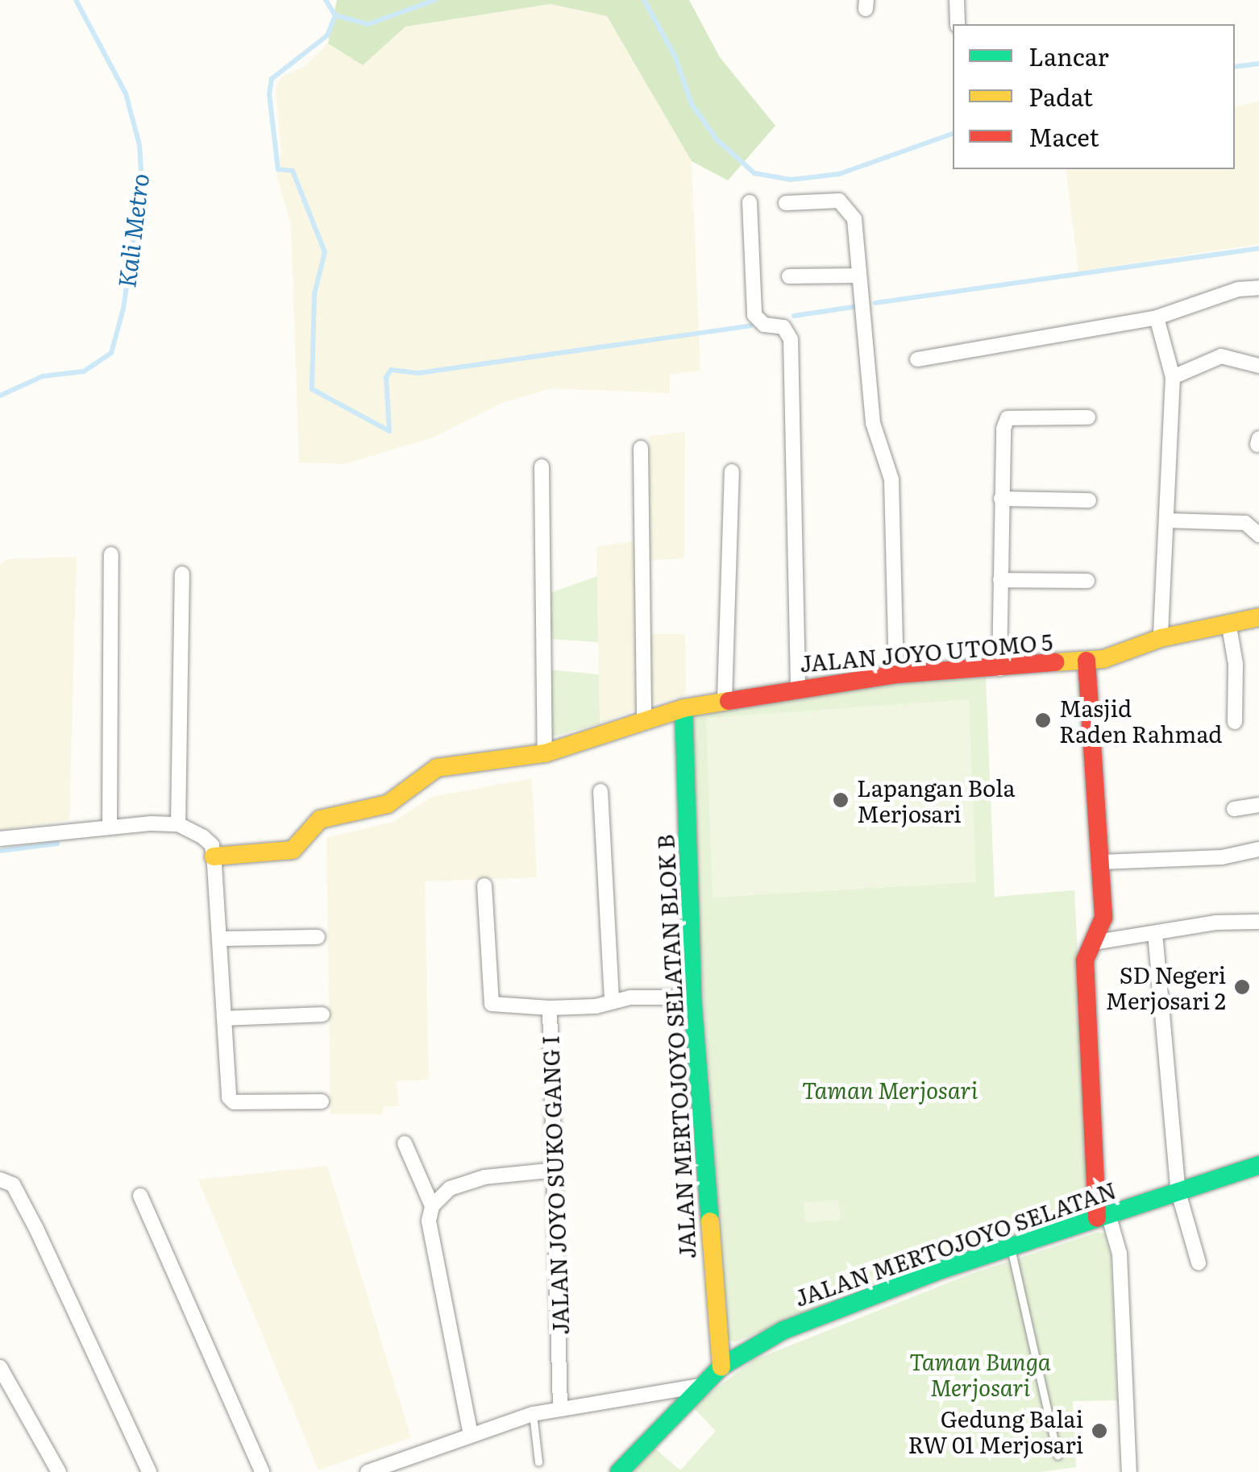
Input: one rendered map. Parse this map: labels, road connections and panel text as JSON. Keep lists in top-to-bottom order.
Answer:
{
  "streets": {
    "street": [
      "JALAN JOYO UTOMO 5",
      "JALAN MERTOJOYO SELATAN BLOK B",
      "JALAN JOYO SUKO GANG I",
      "JALAN MERTOJOYO SELATAN"
    ]
  },
  "crossings": [
    ["JALAN JOYO UTOMO 5", "JALAN MERTOJOYO SELATAN BLOK B"],
    ["JALAN MERTOJOYO SELATAN BLOK B", "JALAN JOYO SUKO GANG I"],
    ["JALAN MERTOJOYO SELATAN BLOK B", "JALAN MERTOJOYO SELATAN"]
  ],
  "water": ["Kali Metro"],
  "parks": ["Taman Merjosari", "Taman Bunga Merjosari"],
  "places": [
    "Masjid Raden Rahmad",
    "Lapangan Bola Merjosari",
    "SD Negeri Merjosari 2",
    "Gedung Balai RW 01 Merjosari"
  ],
  "legend": ["Lancar", "Padat", "Macet"]
}
